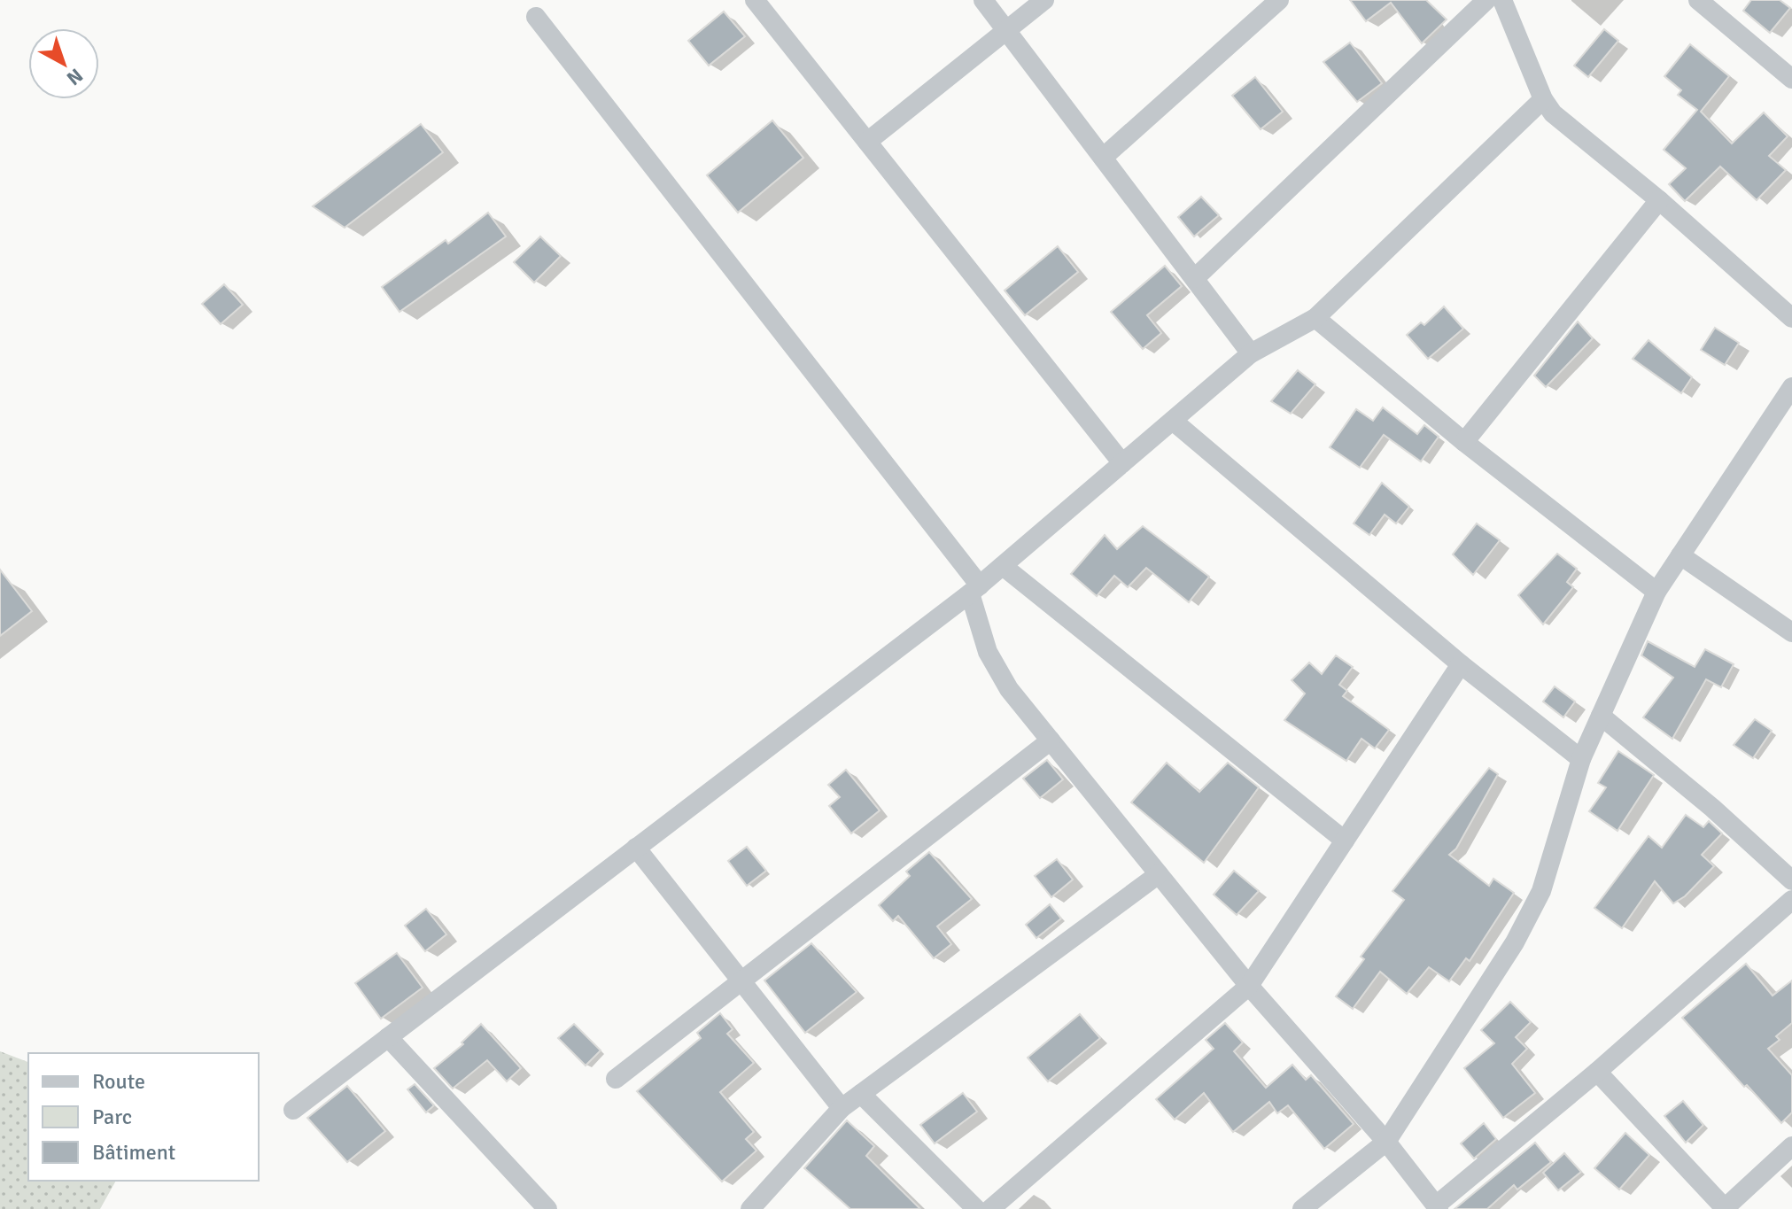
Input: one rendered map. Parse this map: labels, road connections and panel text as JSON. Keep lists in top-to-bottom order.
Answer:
{
  "legend": ["Route", "Parc", "Bâtiment"],
  "north": "bottom right"
}
